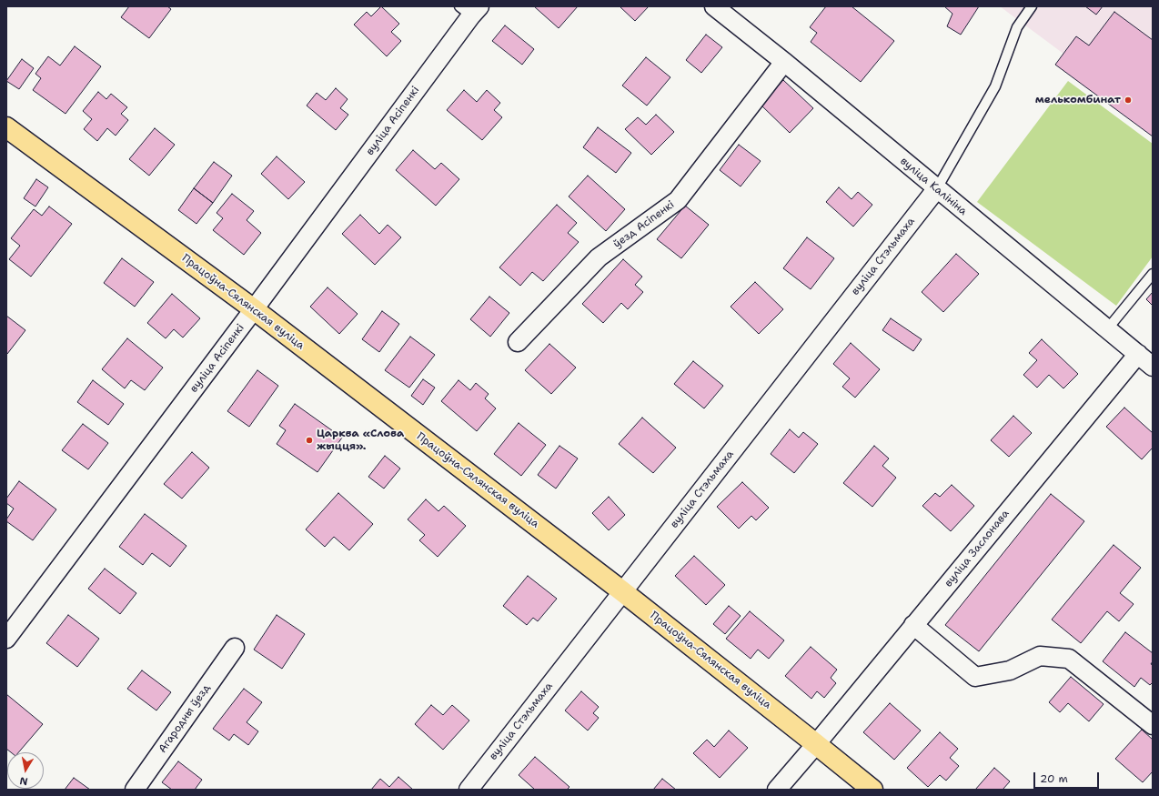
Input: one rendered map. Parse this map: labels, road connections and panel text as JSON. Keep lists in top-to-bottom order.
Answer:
{
  "streets": {
    "main road": ["Працоўна-Сялянская вуліца"],
    "street": [
      "вуліца Асіпенкі",
      "вуліца Калініна",
      "ўезд Асіпенкі",
      "вуліца Стэльмаха",
      "вуліца Заслонава",
      "Агародны ўезд"
    ]
  },
  "crossings": [
    ["вуліца Асіпенкі", "Працоўна-Сялянская вуліца"],
    ["вуліца Калініна", "ўезд Асіпенкі"],
    ["вуліца Калініна", "вуліца Стэльмаха"],
    ["вуліца Калініна", "вуліца Заслонава"],
    ["вуліца Стэльмаха", "Працоўна-Сялянская вуліца"],
    ["Працоўна-Сялянская вуліца", "вуліца Заслонава"]
  ],
  "places": ["мелькомбинат", "Царква «Слова жыцця»."],
  "scale_bar": "20 m",
  "north": "bottom"
}
